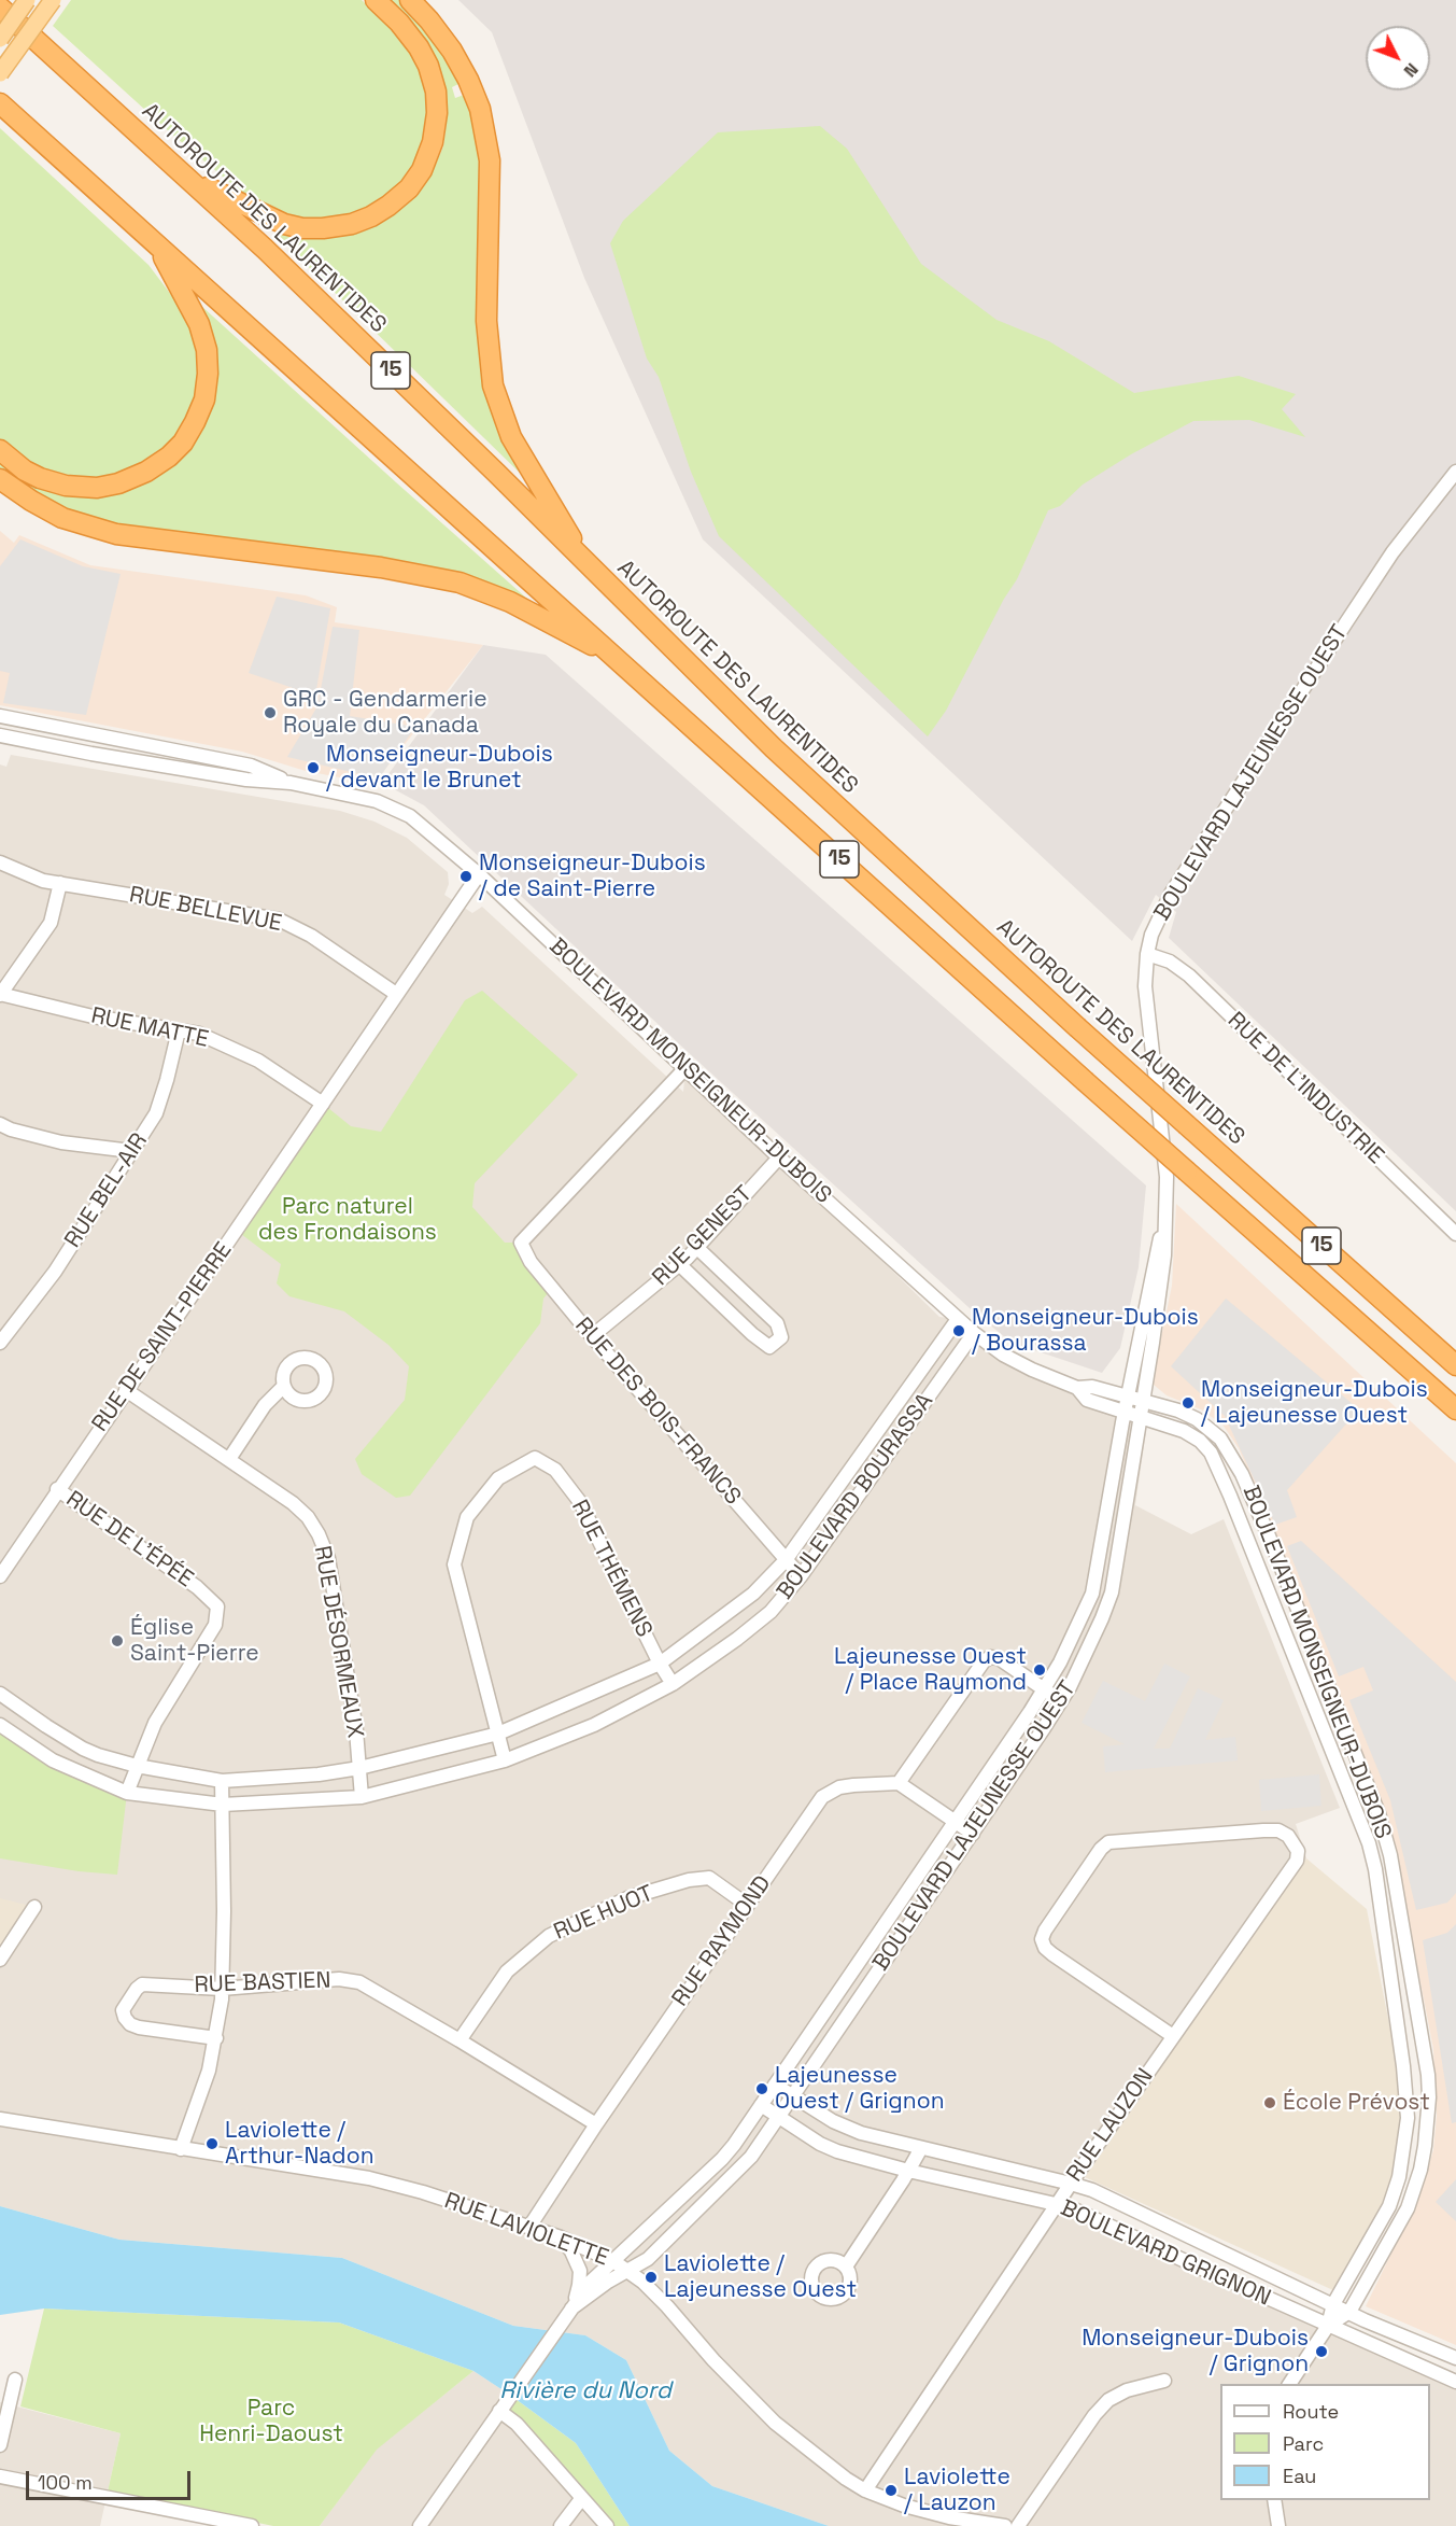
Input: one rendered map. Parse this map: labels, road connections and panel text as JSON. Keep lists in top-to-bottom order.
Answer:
{
  "streets": {
    "highway": ["AUTOROUTE DES LAURENTIDES", "15"],
    "street": [
      "BOULEVARD LAJEUNESSE OUEST",
      "RUE BELLEVUE",
      "RUE MATTE",
      "BOULEVARD MONSEIGNEUR-DUBOIS",
      "RUE DE L'INDUSTRIE",
      "RUE BEL-AIR",
      "RUE GENEST",
      "RUE DE SAINT-PIERRE",
      "RUE DES BOIS-FRANCS",
      "BOULEVARD BOURASSA",
      "RUE DE L'ÉPÉE",
      "RUE THÉMENS",
      "RUE DÉSORMEAUX",
      "RUE HUOT",
      "RUE RAYMOND",
      "RUE BASTIEN",
      "RUE LAUZON",
      "RUE LAVIOLETTE",
      "BOULEVARD GRIGNON"
    ]
  },
  "crossings": [
    ["BOULEVARD LAJEUNESSE OUEST", "BOULEVARD MONSEIGNEUR-DUBOIS"],
    ["BOULEVARD LAJEUNESSE OUEST", "RUE DE L'INDUSTRIE"],
    ["BOULEVARD LAJEUNESSE OUEST", "RUE LAVIOLETTE"],
    ["BOULEVARD LAJEUNESSE OUEST", "BOULEVARD GRIGNON"],
    ["RUE BELLEVUE", "RUE DE SAINT-PIERRE"],
    ["RUE MATTE", "RUE BEL-AIR"],
    ["RUE MATTE", "RUE DE SAINT-PIERRE"],
    ["BOULEVARD MONSEIGNEUR-DUBOIS", "RUE GENEST"],
    ["BOULEVARD MONSEIGNEUR-DUBOIS", "RUE DE SAINT-PIERRE"],
    ["BOULEVARD MONSEIGNEUR-DUBOIS", "RUE DES BOIS-FRANCS"],
    ["BOULEVARD MONSEIGNEUR-DUBOIS", "BOULEVARD BOURASSA"],
    ["BOULEVARD MONSEIGNEUR-DUBOIS", "BOULEVARD GRIGNON"],
    ["RUE GENEST", "RUE DES BOIS-FRANCS"],
    ["RUE DE SAINT-PIERRE", "RUE DE L'ÉPÉE"],
    ["RUE DE SAINT-PIERRE", "RUE DÉSORMEAUX"],
    ["RUE DES BOIS-FRANCS", "BOULEVARD BOURASSA"],
    ["BOULEVARD BOURASSA", "RUE DE L'ÉPÉE"],
    ["BOULEVARD BOURASSA", "RUE THÉMENS"],
    ["BOULEVARD BOURASSA", "RUE DÉSORMEAUX"],
    ["RUE HUOT", "RUE RAYMOND"],
    ["RUE HUOT", "RUE BASTIEN"],
    ["RUE RAYMOND", "RUE BASTIEN"],
    ["RUE RAYMOND", "RUE LAVIOLETTE"],
    ["RUE LAUZON", "RUE LAVIOLETTE"],
    ["RUE LAUZON", "BOULEVARD GRIGNON"]
  ],
  "water": ["Rivière du Nord"],
  "parks": ["Parc naturel des Frondaisons", "Parc Henri-Daoust"],
  "places": [
    "GRC - Gendarmerie Royale du Canada",
    "Monseigneur-Dubois / devant le Brunet",
    "Monseigneur-Dubois / de Saint-Pierre",
    "Monseigneur-Dubois / Bourassa",
    "Monseigneur-Dubois / Lajeunesse Ouest",
    "Église Saint-Pierre",
    "Lajeunesse Ouest / Place Raymond",
    "Lajeunesse Ouest / Grignon",
    "École Prévost",
    "Laviolette / Arthur-Nadon",
    "Laviolette / Lajeunesse Ouest",
    "Monseigneur-Dubois / Grignon",
    "Laviolette / Lauzon"
  ],
  "legend": ["Route", "Parc", "Eau"],
  "scale_bar": "100 m",
  "north": "bottom right"
}
